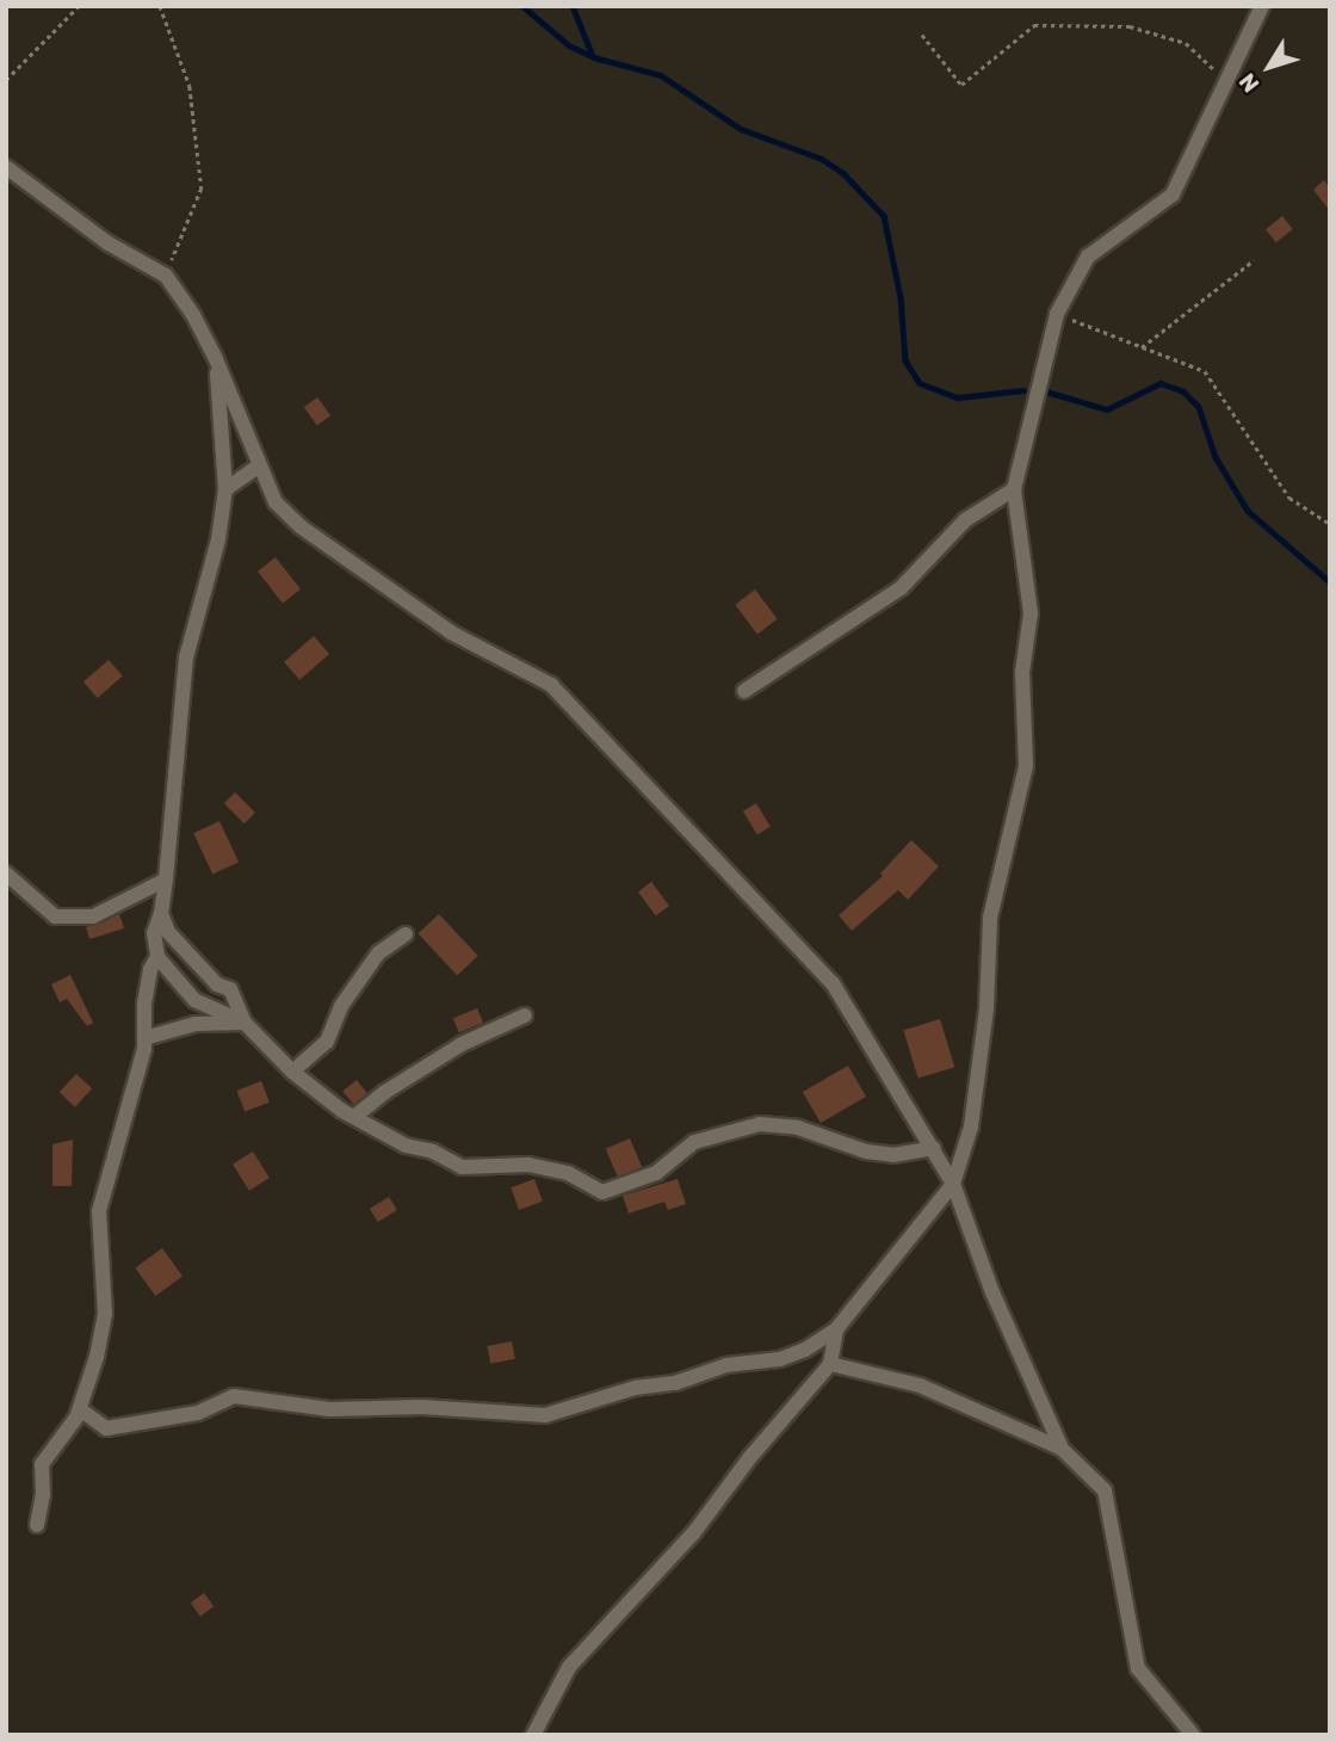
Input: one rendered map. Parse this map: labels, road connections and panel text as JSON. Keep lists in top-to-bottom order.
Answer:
{
  "north": "bottom left"
}
